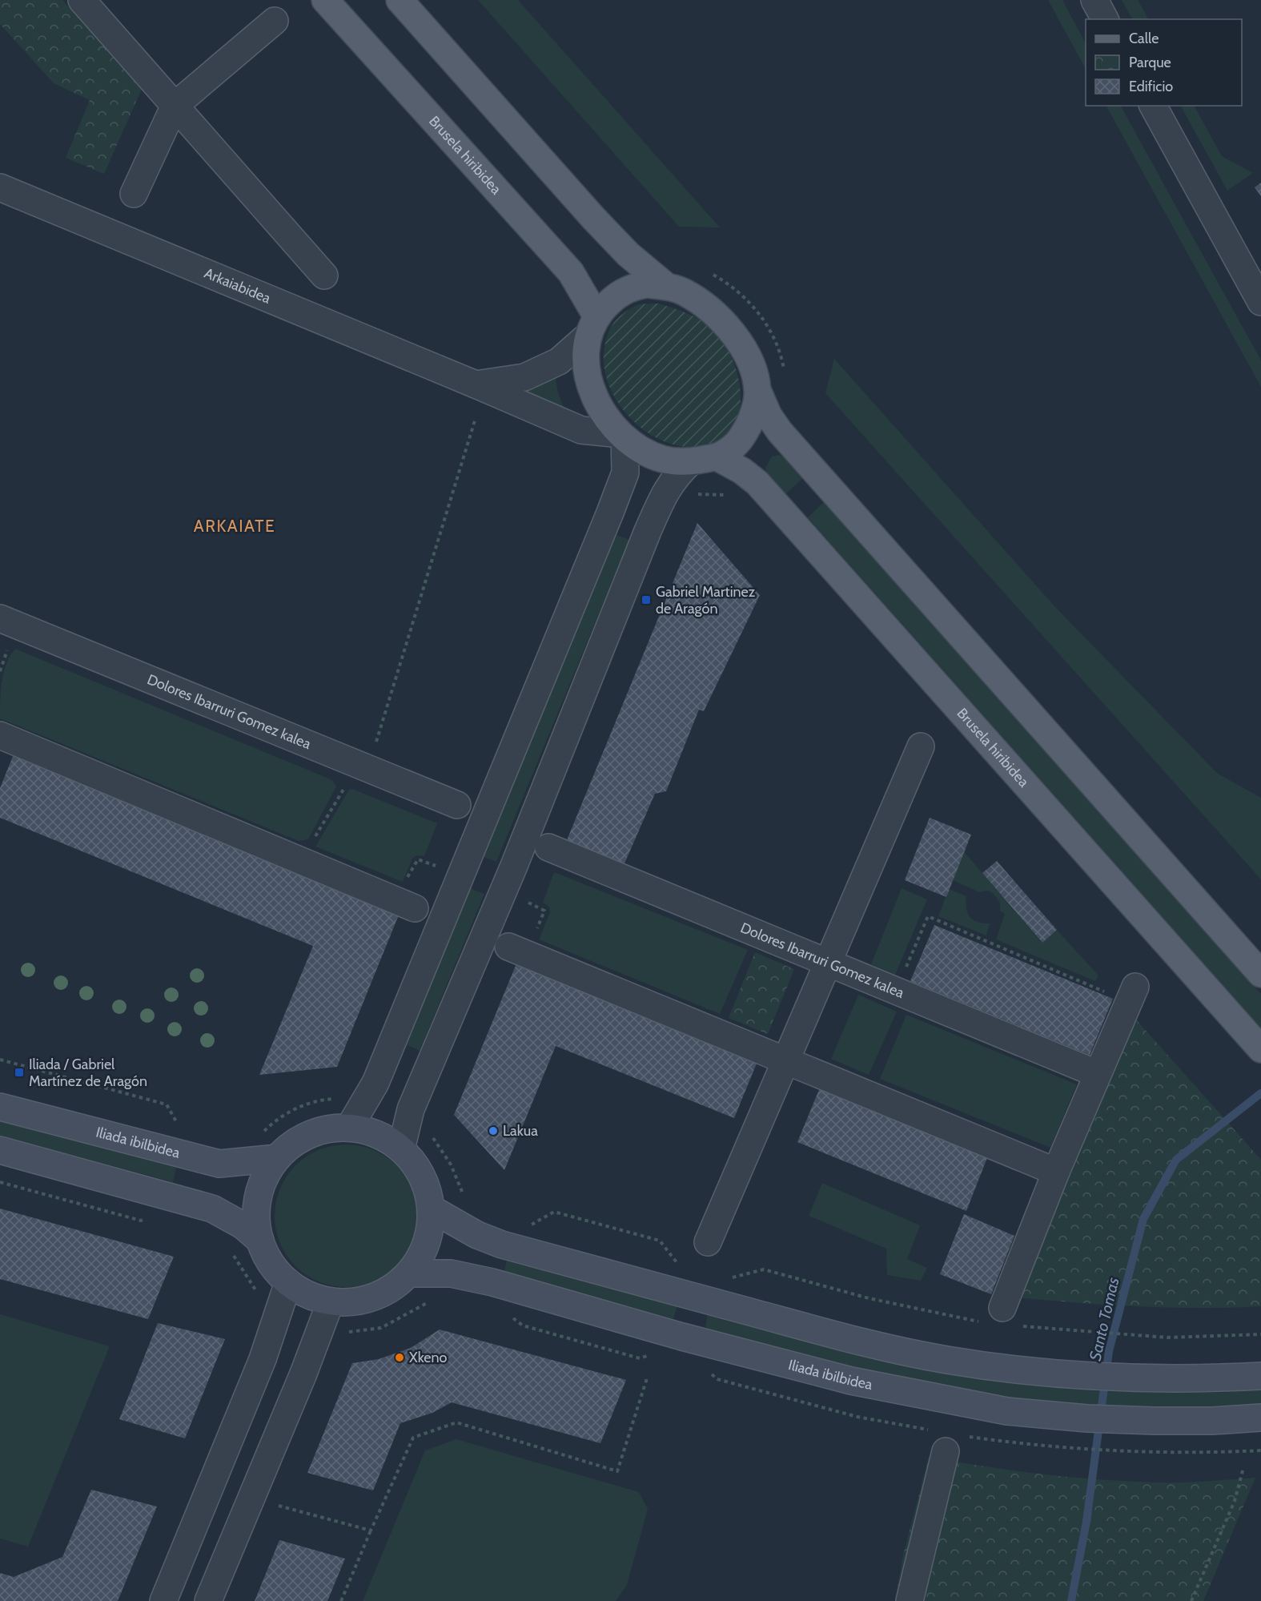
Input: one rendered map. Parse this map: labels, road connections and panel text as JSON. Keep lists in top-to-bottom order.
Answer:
{
  "streets": {
    "main road": ["Brusela hiribidea"],
    "street": ["Arkaiabidea", "Dolores Ibarruri Gomez kalea", "Iliada ibilbidea"]
  },
  "districts": ["ARKAIATE"],
  "water": ["Santo Tomas"],
  "places": {
    "transit": ["Gabriel Martinez de Aragón", "Iliada / Gabriel Martínez de Aragón"],
    "other": ["Lakua", "Xkeno"]
  },
  "legend": ["Calle", "Parque", "Edificio"]
}
